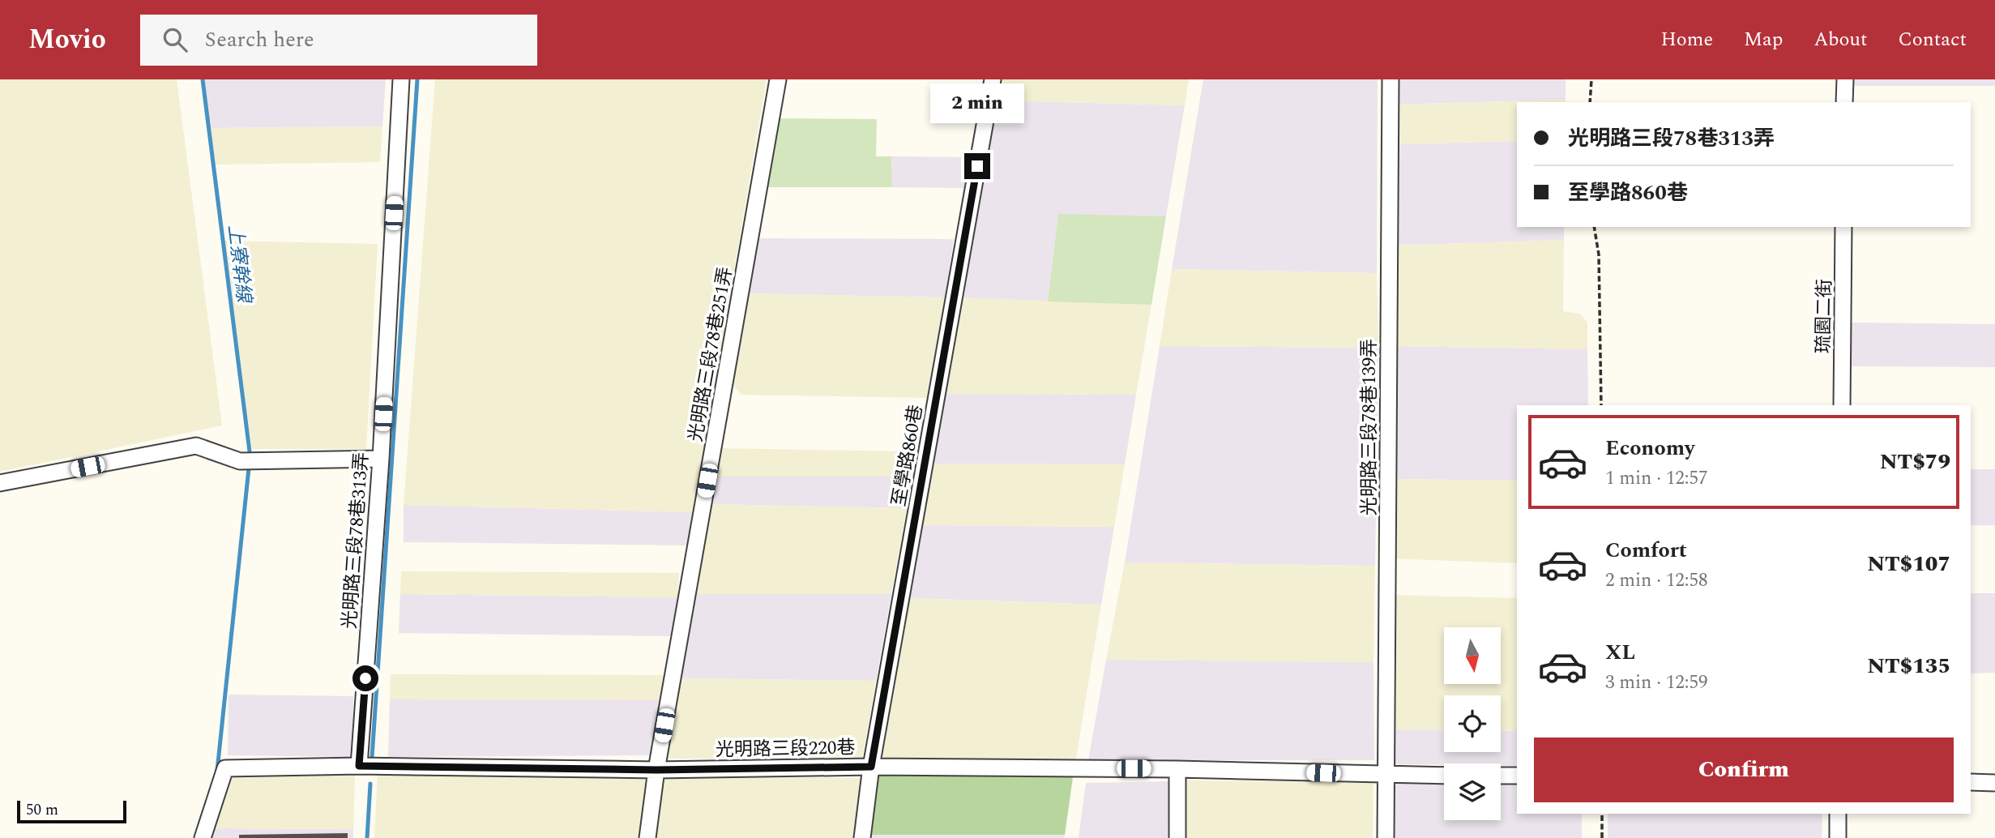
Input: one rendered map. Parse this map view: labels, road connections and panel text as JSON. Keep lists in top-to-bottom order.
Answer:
{
  "streets": {
    "street": [
      "琉園二街",
      "光明路三段78巷251弄",
      "光明路三段78巷139弄",
      "至學路860巷",
      "光明路三段78巷313弄",
      "光明路三段220巷"
    ]
  },
  "crossings": [
    ["光明路三段78巷251弄", "光明路三段220巷"],
    ["光明路三段78巷139弄", "光明路三段220巷"],
    ["至學路860巷", "光明路三段220巷"],
    ["光明路三段78巷313弄", "光明路三段220巷"]
  ],
  "water": ["上寮幹線"],
  "scale_bar": "50 m",
  "north": "bottom",
  "page": {
    "header": "Movio",
    "search": "Search here",
    "nav": [
      "Home",
      "Map",
      "About",
      "Contact"
    ],
    "bubble": "2 min",
    "banner": ["光明路三段78巷313弄", "至學路860巷"],
    "list": [
      {
        "name": "Economy",
        "note": "1 min · 12:57",
        "value": "NT$79"
      },
      {
        "name": "Comfort",
        "note": "2 min · 12:58",
        "value": "NT$107"
      },
      {
        "name": "XL",
        "note": "3 min · 12:59",
        "value": "NT$135"
      }
    ],
    "buttons": "Confirm",
    "scale": "50 m"
  }
}
